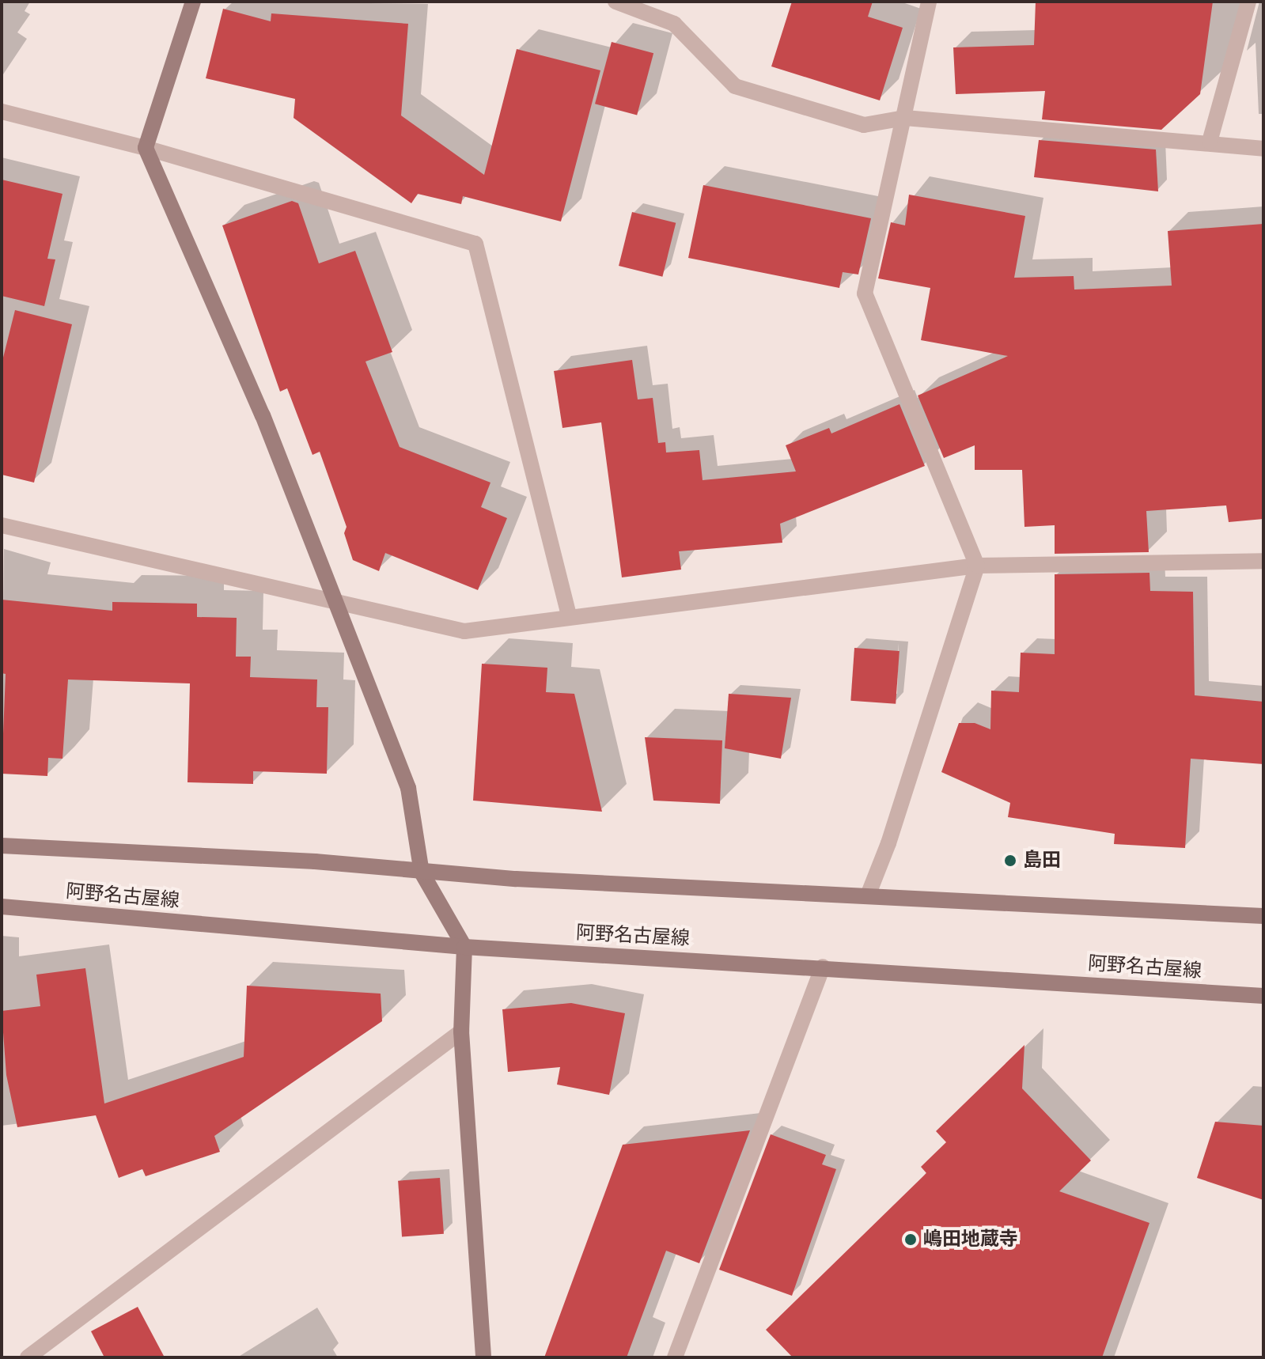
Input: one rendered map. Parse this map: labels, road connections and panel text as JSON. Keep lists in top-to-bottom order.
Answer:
{
  "streets": {
    "main road": ["阿野名古屋線"]
  },
  "places": ["島田", "嶋田地蔵寺"]
}
